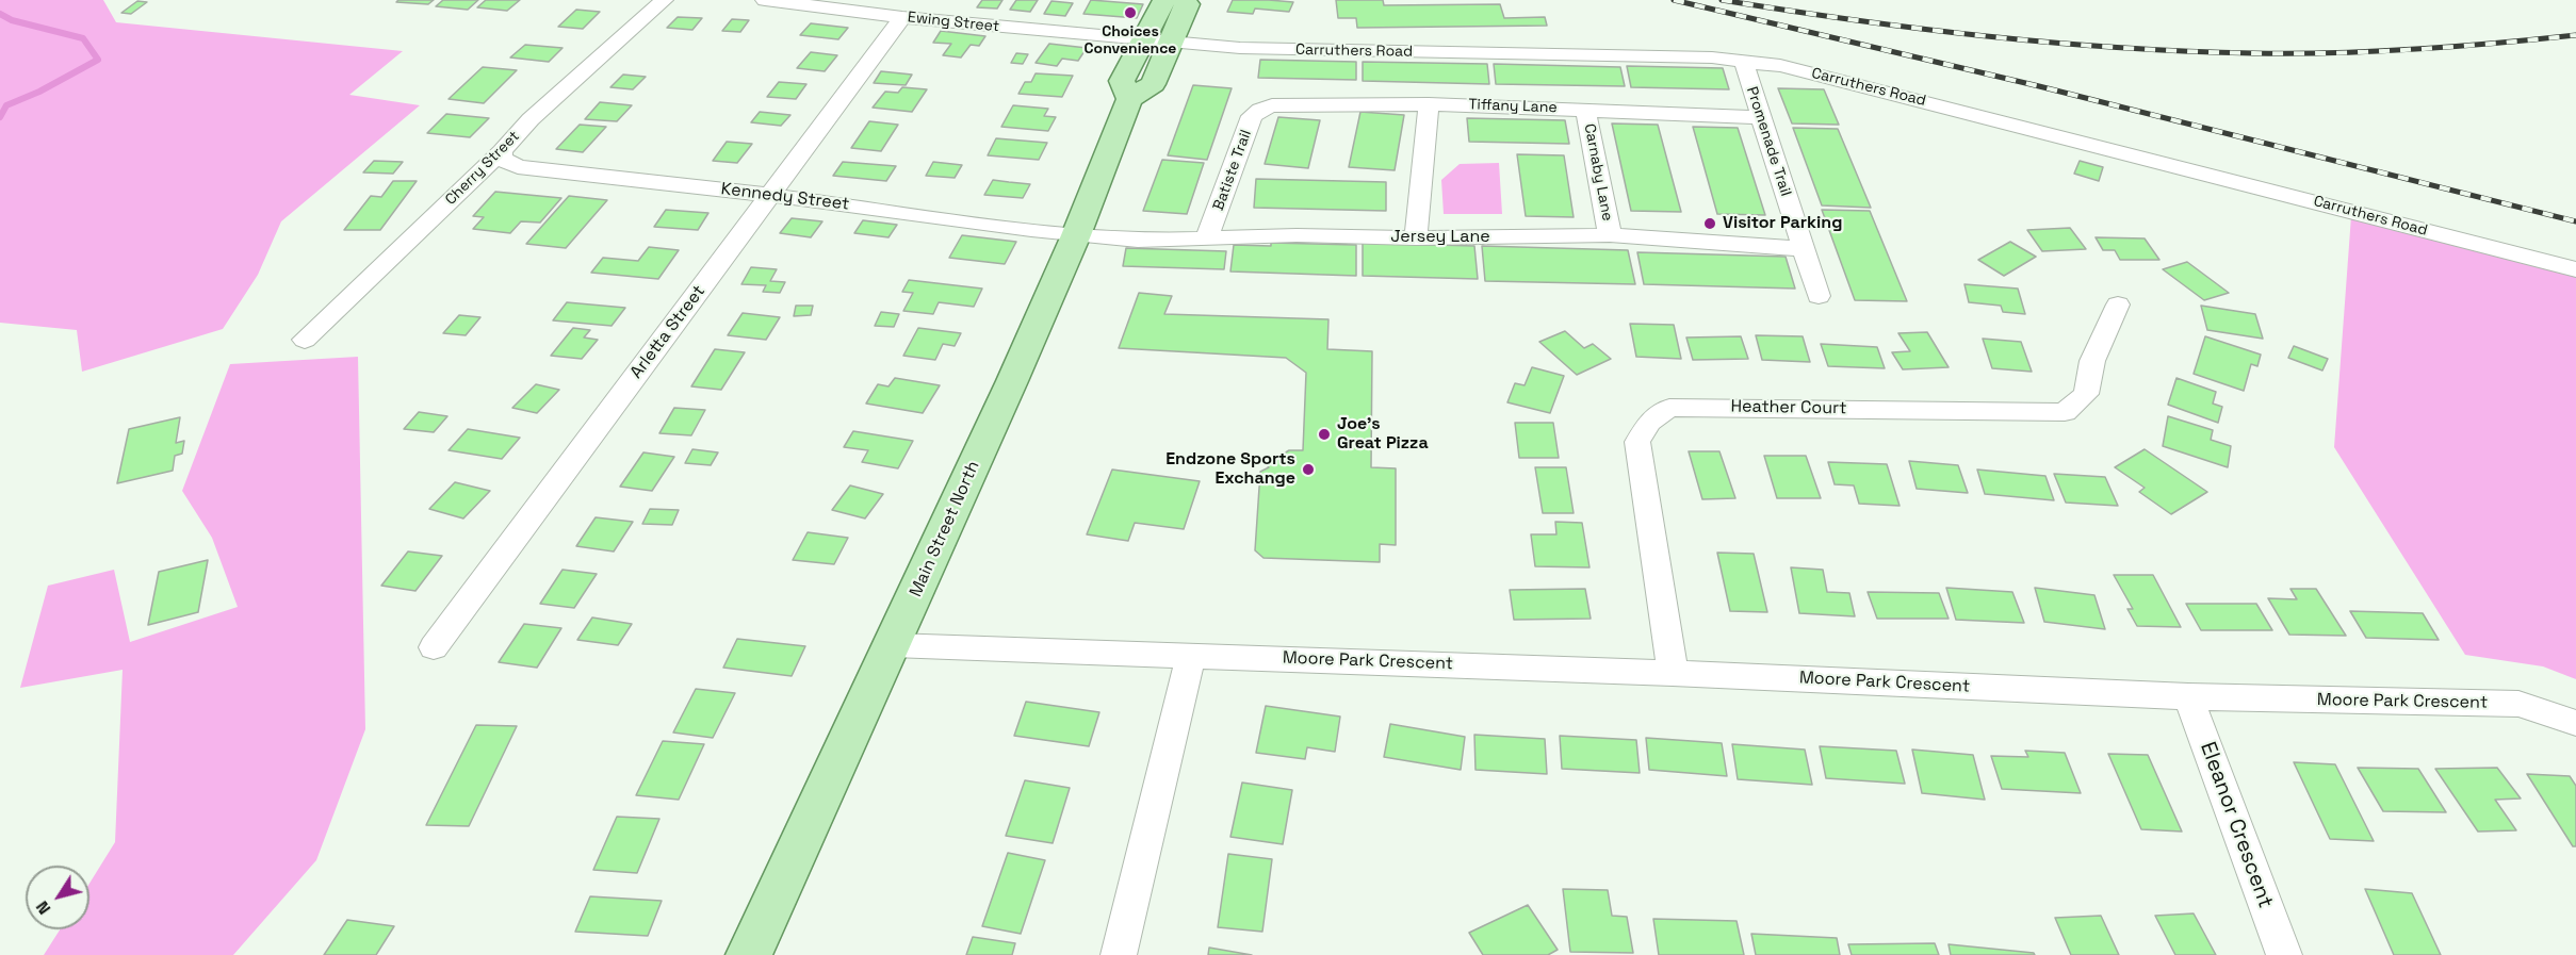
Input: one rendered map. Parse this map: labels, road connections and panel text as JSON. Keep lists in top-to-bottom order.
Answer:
{
  "streets": {
    "main road": ["Main Street North"],
    "street": [
      "Ewing Street",
      "Carruthers Road",
      "Tiffany Lane",
      "Promenade Trail",
      "Cherry Street",
      "Batiste Trail",
      "Carnaby Lane",
      "Kennedy Street",
      "Jersey Lane",
      "Arletta Street",
      "Heather Court",
      "Moore Park Crescent",
      "Eleanor Crescent"
    ]
  },
  "crossings": [
    ["Ewing Street", "Carruthers Road"],
    ["Ewing Street", "Arletta Street"],
    ["Ewing Street", "Main Street North"],
    ["Carruthers Road", "Promenade Trail"],
    ["Carruthers Road", "Main Street North"],
    ["Tiffany Lane", "Promenade Trail"],
    ["Tiffany Lane", "Batiste Trail"],
    ["Tiffany Lane", "Carnaby Lane"],
    ["Promenade Trail", "Jersey Lane"],
    ["Cherry Street", "Kennedy Street"],
    ["Batiste Trail", "Jersey Lane"],
    ["Carnaby Lane", "Jersey Lane"],
    ["Kennedy Street", "Jersey Lane"],
    ["Kennedy Street", "Arletta Street"],
    ["Kennedy Street", "Main Street North"],
    ["Jersey Lane", "Main Street North"],
    ["Heather Court", "Moore Park Crescent"],
    ["Main Street North", "Moore Park Crescent"],
    ["Moore Park Crescent", "Eleanor Crescent"]
  ],
  "places": [
    "Choices Convenience",
    "Visitor Parking",
    "Joe's Great Pizza",
    "Endzone Sports Exchange"
  ],
  "north": "bottom left"
}
